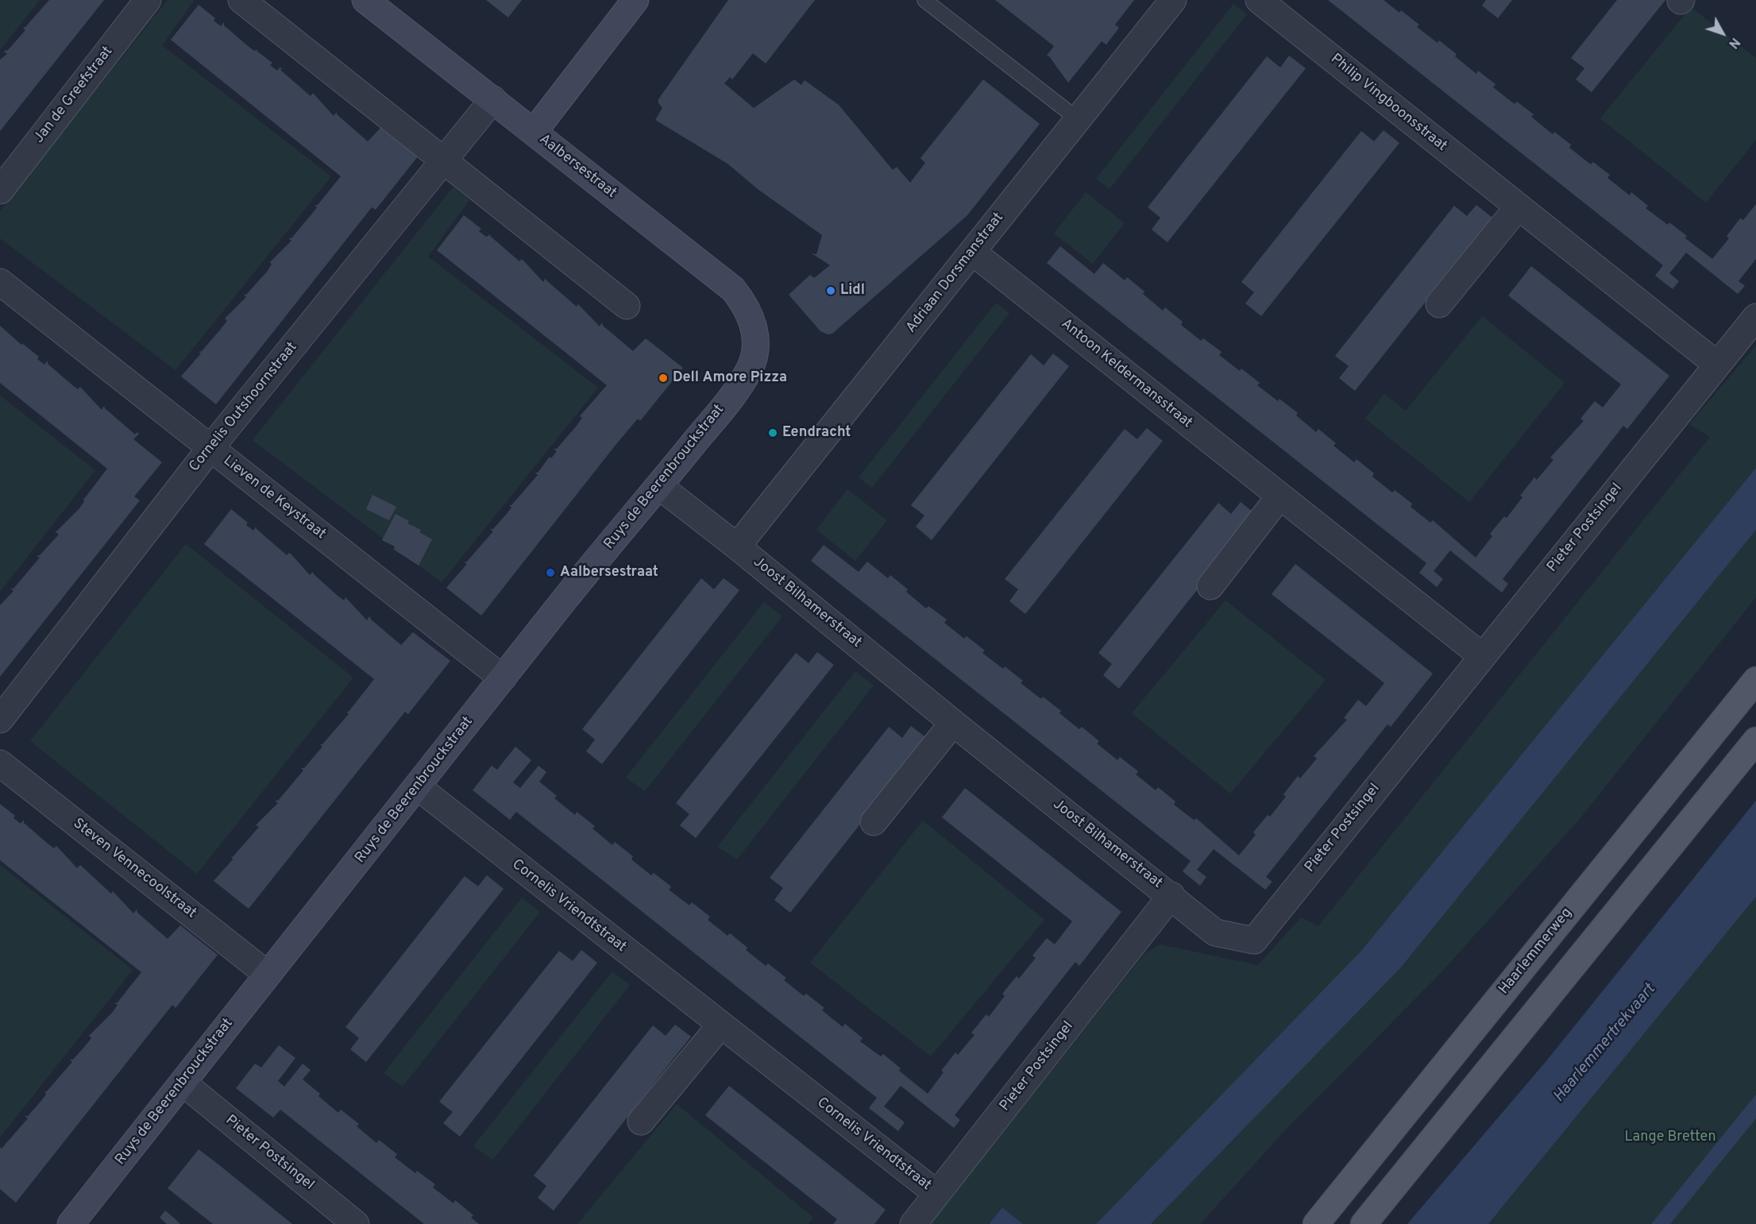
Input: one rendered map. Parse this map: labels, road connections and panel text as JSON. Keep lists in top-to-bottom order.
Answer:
{
  "streets": {
    "main road": ["Haarlemmerweg"],
    "street": [
      "Jan de Greefstraat",
      "Philip Vingboonsstraat",
      "Aalbersestraat",
      "Adriaan Dorsmanstraat",
      "Antoon Keldermansstraat",
      "Cornelis Outshoornstraat",
      "Ruys de Beerenbrouckstraat",
      "Lieven de Keystraat",
      "Pieter Postsingel",
      "Joost Bilhamerstraat",
      "Steven Vennecoolstraat",
      "Cornelis Vriendtstraat"
    ]
  },
  "crossings": [
    ["Philip Vingboonsstraat", "Pieter Postsingel"],
    ["Aalbersestraat", "Cornelis Outshoornstraat"],
    ["Aalbersestraat", "Ruys de Beerenbrouckstraat"],
    ["Adriaan Dorsmanstraat", "Antoon Keldermansstraat"],
    ["Adriaan Dorsmanstraat", "Joost Bilhamerstraat"],
    ["Antoon Keldermansstraat", "Pieter Postsingel"],
    ["Cornelis Outshoornstraat", "Lieven de Keystraat"],
    ["Ruys de Beerenbrouckstraat", "Lieven de Keystraat"],
    ["Ruys de Beerenbrouckstraat", "Pieter Postsingel"],
    ["Ruys de Beerenbrouckstraat", "Joost Bilhamerstraat"],
    ["Ruys de Beerenbrouckstraat", "Steven Vennecoolstraat"],
    ["Ruys de Beerenbrouckstraat", "Cornelis Vriendtstraat"],
    ["Pieter Postsingel", "Joost Bilhamerstraat"],
    ["Pieter Postsingel", "Cornelis Vriendtstraat"]
  ],
  "water": ["Haarlemmertrekvaart"],
  "parks": ["Lange Bretten"],
  "places": [
    "Lidl",
    "Dell Amore Pizza",
    "Eendracht",
    "Aalbersestraat"
  ],
  "north": "bottom right"
}
